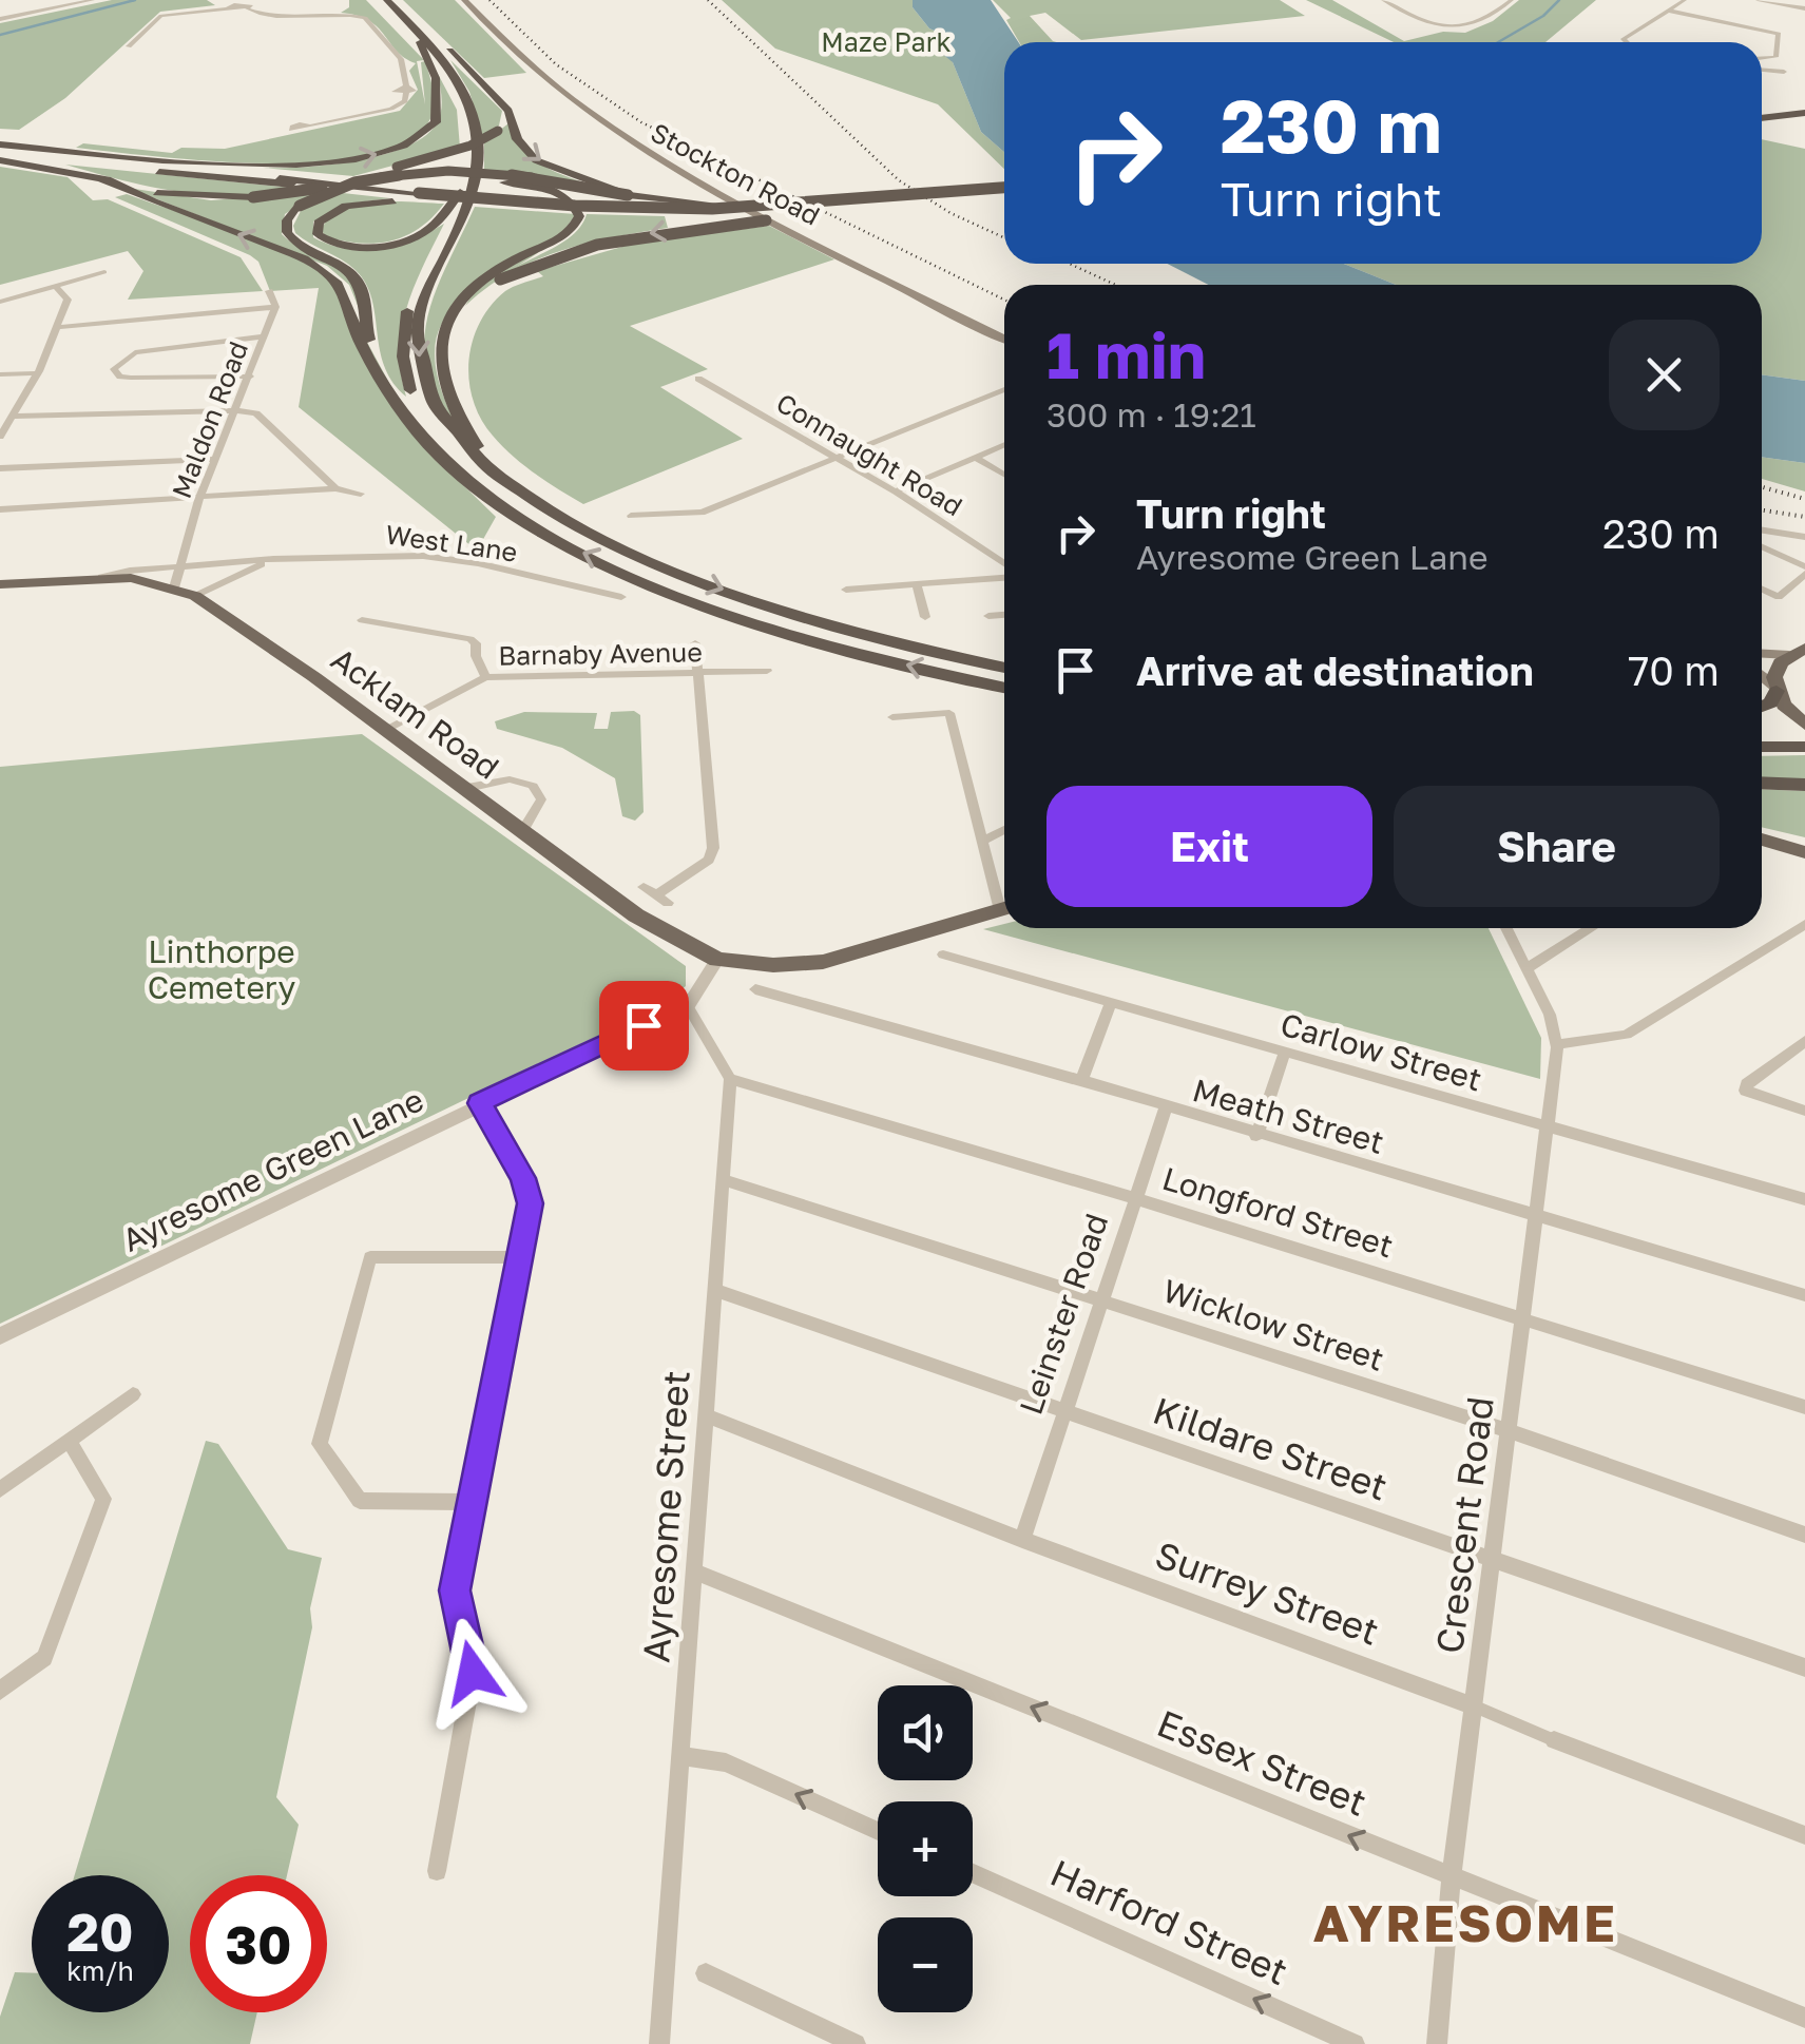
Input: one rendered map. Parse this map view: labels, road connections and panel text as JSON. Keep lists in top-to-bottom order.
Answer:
{
  "streets": {
    "main road": ["Stockton Road", "Acklam Road"],
    "street": [
      "Maldon Road",
      "Connaught Road",
      "West Lane",
      "Barnaby Avenue",
      "Carlow Street",
      "Meath Street",
      "Ayresome Green Lane",
      "Longford Street",
      "Leinster Road",
      "Wicklow Street",
      "Kildare Street",
      "Ayresome Street",
      "Crescent Road",
      "Surrey Street",
      "Essex Street",
      "Harford Street"
    ]
  },
  "crossings": [
    ["Maldon Road", "West Lane"],
    ["Maldon Road", "Acklam Road"],
    ["West Lane", "Acklam Road"],
    ["Barnaby Avenue", "Acklam Road"],
    ["Carlow Street", "Crescent Road"],
    ["Meath Street", "Leinster Road"],
    ["Meath Street", "Crescent Road"],
    ["Longford Street", "Leinster Road"],
    ["Longford Street", "Ayresome Street"],
    ["Longford Street", "Crescent Road"],
    ["Leinster Road", "Wicklow Street"],
    ["Leinster Road", "Kildare Street"],
    ["Leinster Road", "Surrey Street"],
    ["Wicklow Street", "Ayresome Street"],
    ["Wicklow Street", "Crescent Road"],
    ["Kildare Street", "Ayresome Street"],
    ["Kildare Street", "Crescent Road"],
    ["Ayresome Street", "Surrey Street"],
    ["Ayresome Street", "Essex Street"],
    ["Crescent Road", "Surrey Street"],
    ["Crescent Road", "Essex Street"]
  ],
  "one_way": ["Essex Street", "Harford Street"],
  "districts": ["AYRESOME"],
  "parks": ["Maze Park", "Linthorpe Cemetery"],
  "page": {
    "turn": ["230 m", "Turn right"],
    "heading": ["1 min", "300 m · 19:21"],
    "list": [
      {
        "name": "Turn right",
        "note": "Ayresome Green Lane",
        "value": "230 m"
      },
      {
        "name": "Arrive at destination",
        "value": "70 m"
      }
    ],
    "buttons": ["Exit", "Share"],
    "map_buttons": ["+", "−"],
    "speed": "20 km/h",
    "limit": "30"
  }
}
